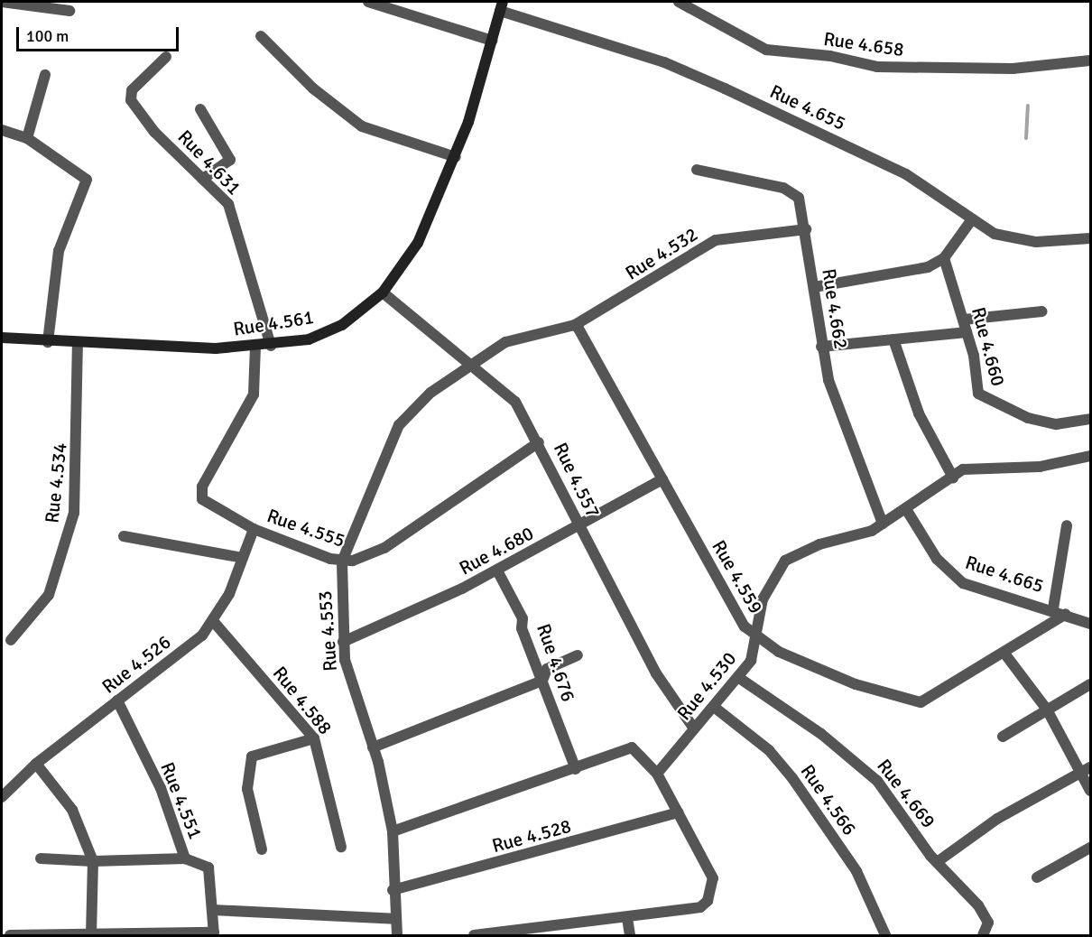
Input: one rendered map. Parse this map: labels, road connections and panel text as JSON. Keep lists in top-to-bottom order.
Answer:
{
  "streets": {
    "main road": ["Rue 4.561"],
    "street": [
      "Rue 4.658",
      "Rue 4.655",
      "Rue 4.631",
      "Rue 4.532",
      "Rue 4.662",
      "Rue 4.660",
      "Rue 4.557",
      "Rue 4.534",
      "Rue 4.555",
      "Rue 4.680",
      "Rue 4.665",
      "Rue 4.559",
      "Rue 4.553",
      "Rue 4.676",
      "Rue 4.526",
      "Rue 4.530",
      "Rue 4.588",
      "Rue 4.669",
      "Rue 4.566",
      "Rue 4.551",
      "Rue 4.528"
    ]
  },
  "crossings": [
    ["Rue 4.655", "Rue 4.561"],
    ["Rue 4.631", "Rue 4.561"],
    ["Rue 4.532", "Rue 4.662"],
    ["Rue 4.532", "Rue 4.559"],
    ["Rue 4.662", "Rue 4.530"],
    ["Rue 4.561", "Rue 4.557"],
    ["Rue 4.561", "Rue 4.534"],
    ["Rue 4.561", "Rue 4.555"],
    ["Rue 4.557", "Rue 4.555"],
    ["Rue 4.557", "Rue 4.680"],
    ["Rue 4.557", "Rue 4.553"],
    ["Rue 4.557", "Rue 4.530"],
    ["Rue 4.555", "Rue 4.553"],
    ["Rue 4.555", "Rue 4.526"],
    ["Rue 4.680", "Rue 4.559"],
    ["Rue 4.680", "Rue 4.553"],
    ["Rue 4.680", "Rue 4.676"],
    ["Rue 4.665", "Rue 4.559"],
    ["Rue 4.665", "Rue 4.530"],
    ["Rue 4.559", "Rue 4.530"],
    ["Rue 4.553", "Rue 4.528"],
    ["Rue 4.526", "Rue 4.588"],
    ["Rue 4.526", "Rue 4.551"],
    ["Rue 4.530", "Rue 4.669"],
    ["Rue 4.530", "Rue 4.566"]
  ],
  "scale_bar": "100 m"
}
